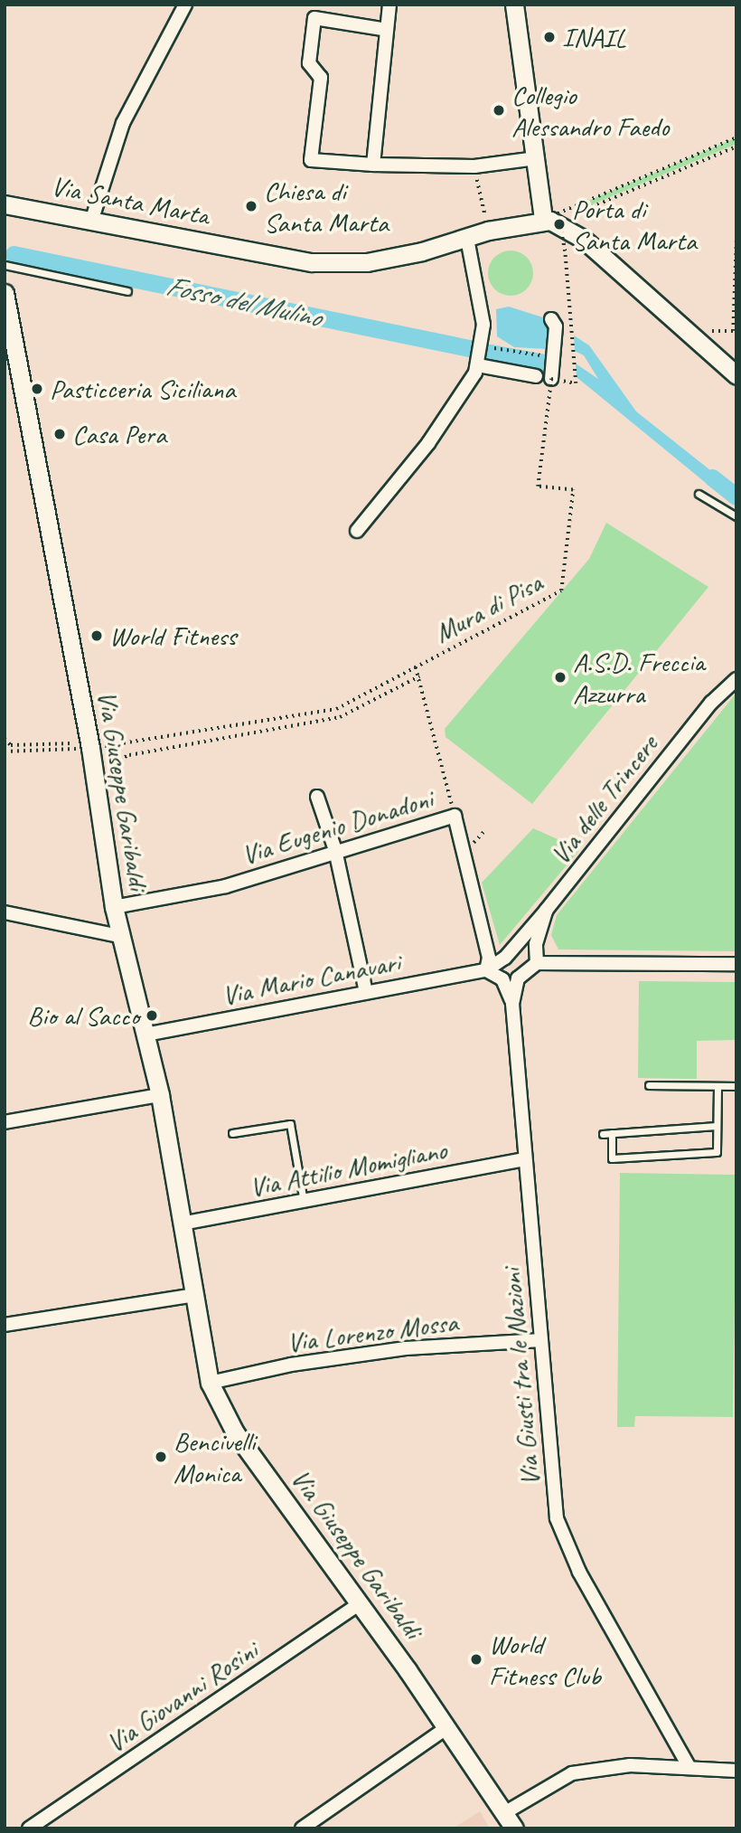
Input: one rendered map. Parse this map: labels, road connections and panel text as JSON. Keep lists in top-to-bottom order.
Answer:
{
  "streets": {
    "street": [
      "Via Santa Marta",
      "Via Giuseppe Garibaldi",
      "Via delle Trincere",
      "Via Eugenio Donadoni",
      "Via Mario Canavari",
      "Via Attilio Momigliano",
      "Via Lorenzo Mossa",
      "Via Giusti tra le Nazioni",
      "Via Giovanni Rosini"
    ],
    "path": ["Mura di Pisa"]
  },
  "crossings": [
    ["Mura di Pisa", "Via Giuseppe Garibaldi"],
    ["Via Giuseppe Garibaldi", "Via Eugenio Donadoni"],
    ["Via Giuseppe Garibaldi", "Via Mario Canavari"],
    ["Via Giuseppe Garibaldi", "Via Attilio Momigliano"],
    ["Via Giuseppe Garibaldi", "Via Lorenzo Mossa"],
    ["Via Giuseppe Garibaldi", "Via Giovanni Rosini"],
    ["Via delle Trincere", "Via Mario Canavari"],
    ["Via delle Trincere", "Via Giusti tra le Nazioni"],
    ["Via Eugenio Donadoni", "Via Mario Canavari"],
    ["Via Attilio Momigliano", "Via Giusti tra le Nazioni"],
    ["Via Lorenzo Mossa", "Via Giusti tra le Nazioni"]
  ],
  "water": ["Fosso del Mulino"],
  "places": [
    "INAIL",
    "Collegio Alessandro Faedo",
    "Chiesa di Santa Marta",
    "Porta di Santa Marta",
    "Pasticceria Siciliana",
    "Casa Pera",
    "World Fitness",
    "A.S.D. Freccia Azzurra",
    "Bio al Sacco",
    "Bencivelli Monica",
    "World Fitness Club"
  ]
}
